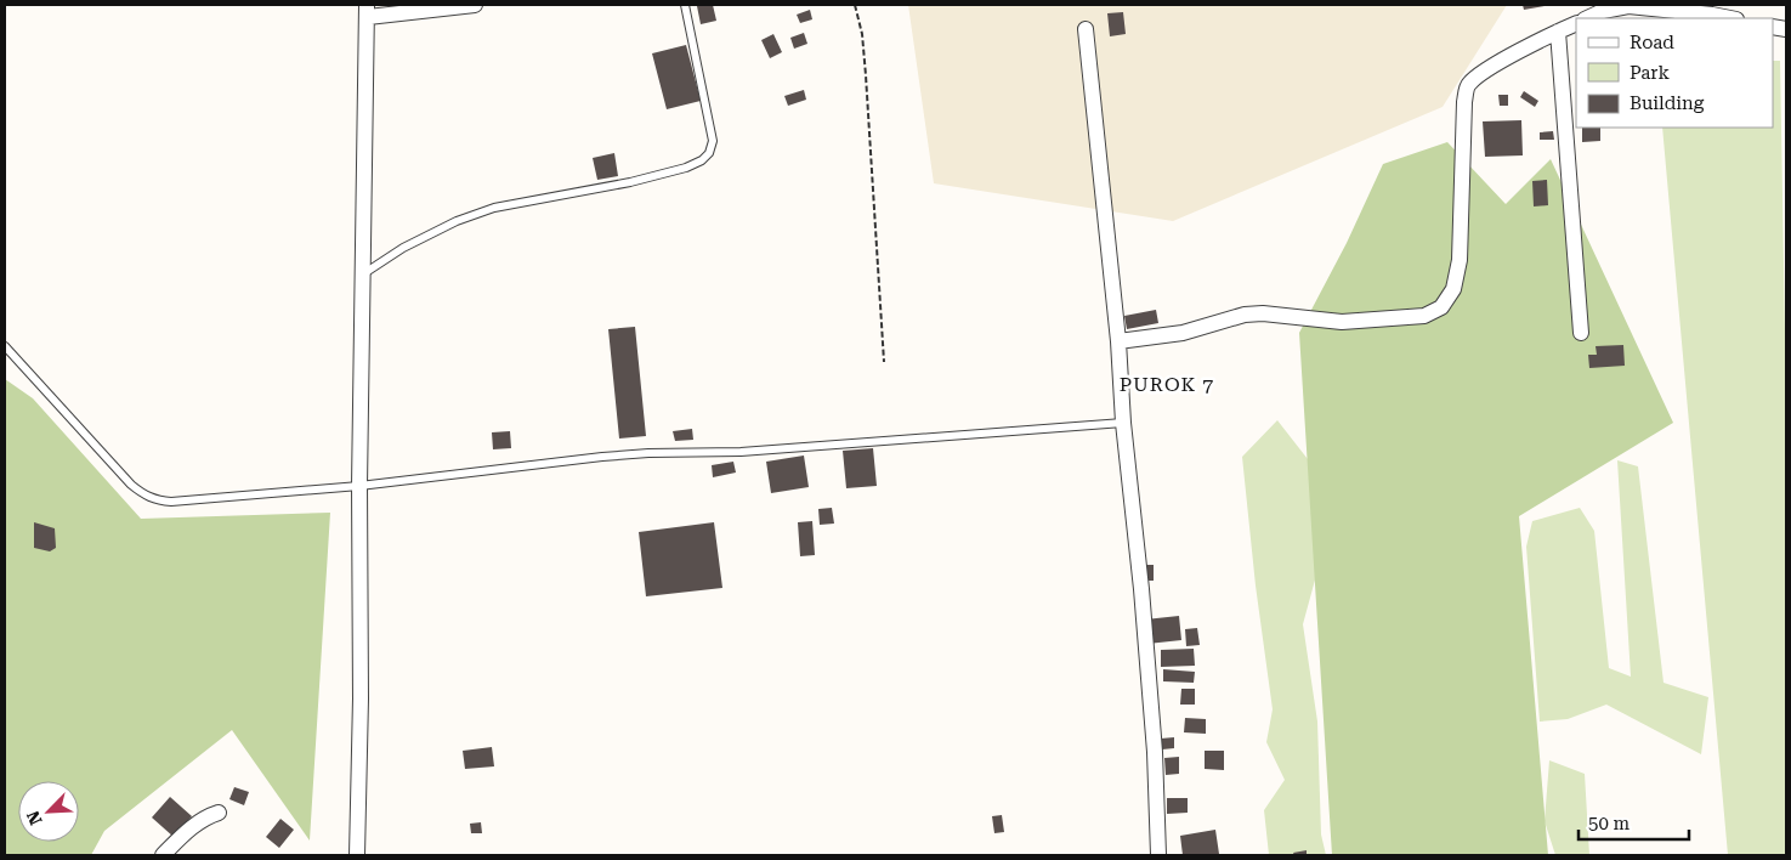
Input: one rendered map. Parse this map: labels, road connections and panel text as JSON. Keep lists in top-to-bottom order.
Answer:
{
  "districts": ["PUROK 7"],
  "legend": ["Road", "Park", "Building"],
  "scale_bar": "50 m",
  "north": "bottom left"
}
